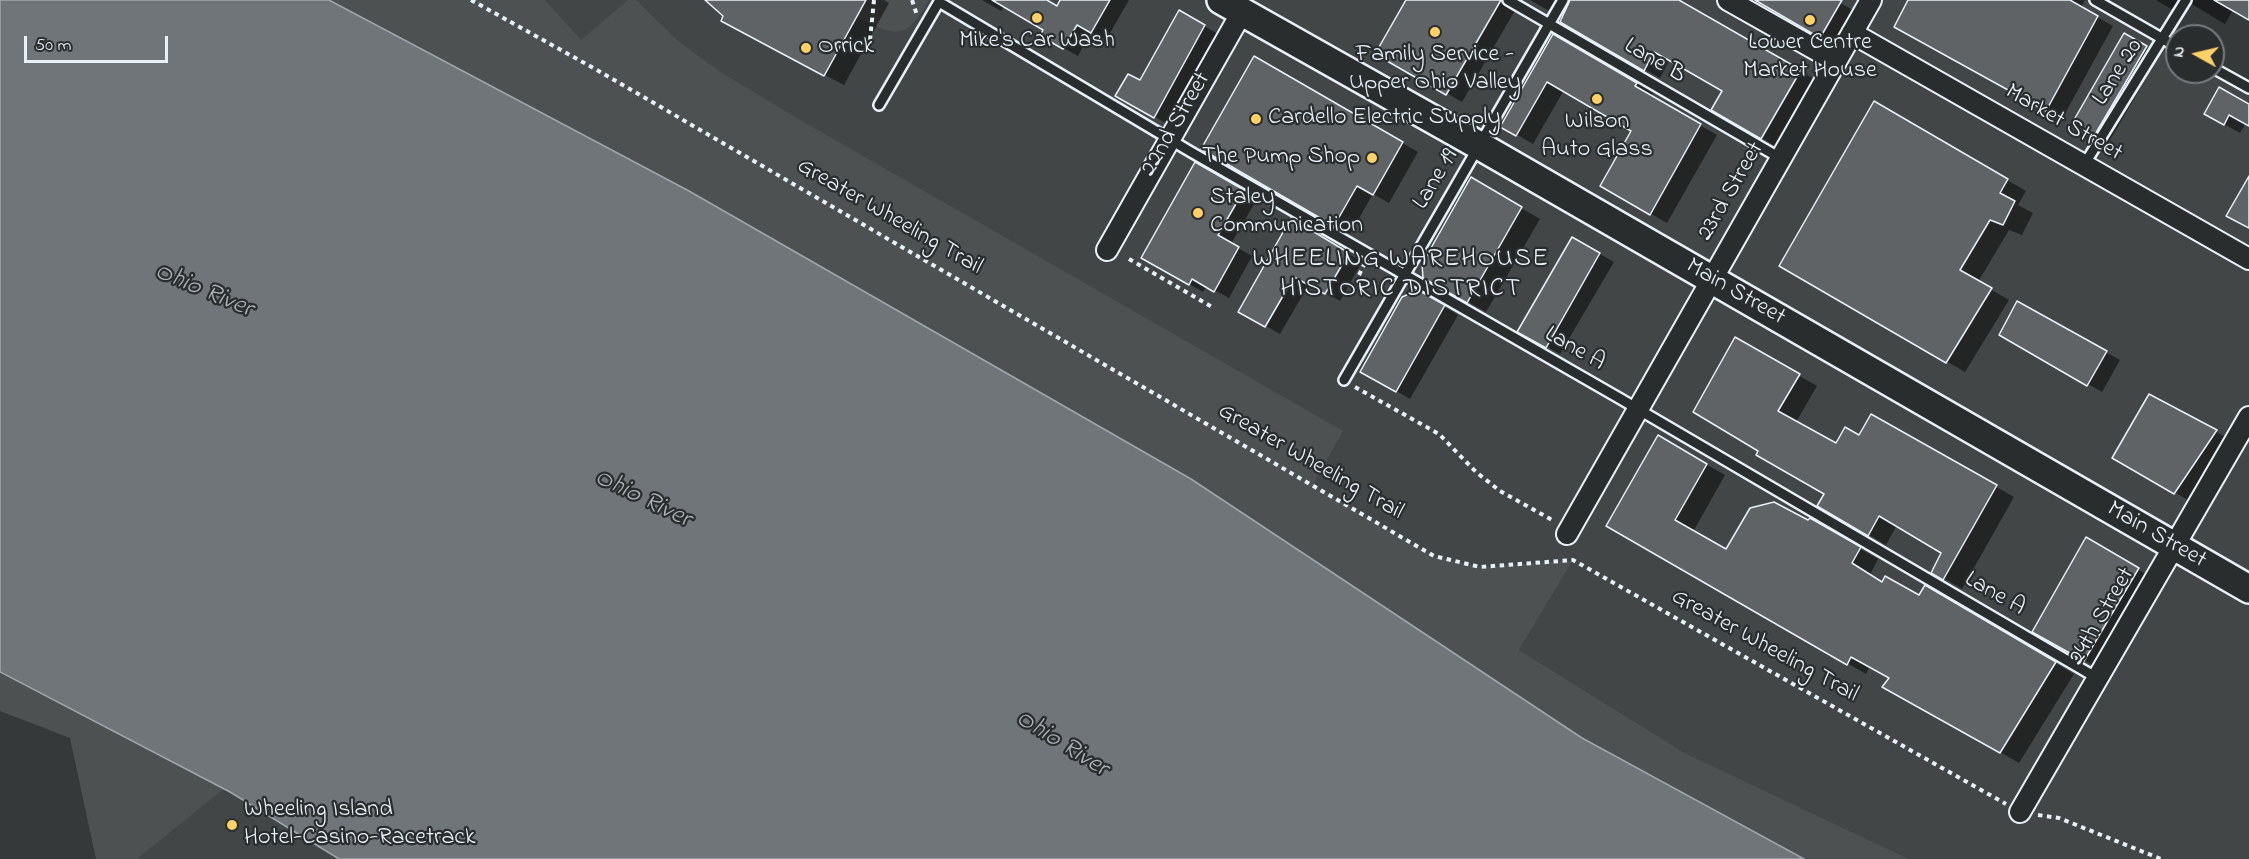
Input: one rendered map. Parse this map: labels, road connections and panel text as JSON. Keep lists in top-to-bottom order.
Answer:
{
  "streets": {
    "street": [
      "Market Street",
      "22nd Street",
      "23rd Street",
      "Main Street",
      "24th Street"
    ],
    "lane": [
      "Lane B",
      "Lane 20",
      "Lane 19",
      "Lane A"
    ],
    "path": ["Greater Wheeling Trail"]
  },
  "crossings": [
    ["Lane B", "Lane 19"],
    ["Lane B", "23rd Street"],
    ["Lane 20", "Market Street"],
    ["Market Street", "23rd Street"],
    ["22nd Street", "Main Street"],
    ["22nd Street", "Lane A"],
    ["Lane 19", "Main Street"],
    ["Lane 19", "Lane A"],
    ["23rd Street", "Main Street"],
    ["23rd Street", "Lane A"],
    ["Greater Wheeling Trail", "24th Street"],
    ["Main Street", "24th Street"],
    ["Lane A", "24th Street"]
  ],
  "districts": ["WHEELING WAREHOUSE HISTORIC DISTRICT"],
  "water": ["Ohio River"],
  "places": [
    "Mike's Car Wash",
    "Lower Centre Market House",
    "Family Service - Upper Ohio Valley",
    "Orrick",
    "Wilson Auto Glass",
    "Cardello Electric Supply",
    "The Pump Shop",
    "Staley Communication",
    "Wheeling Island Hotel-Casino-Racetrack"
  ],
  "scale_bar": "50 m",
  "north": "left"
}
